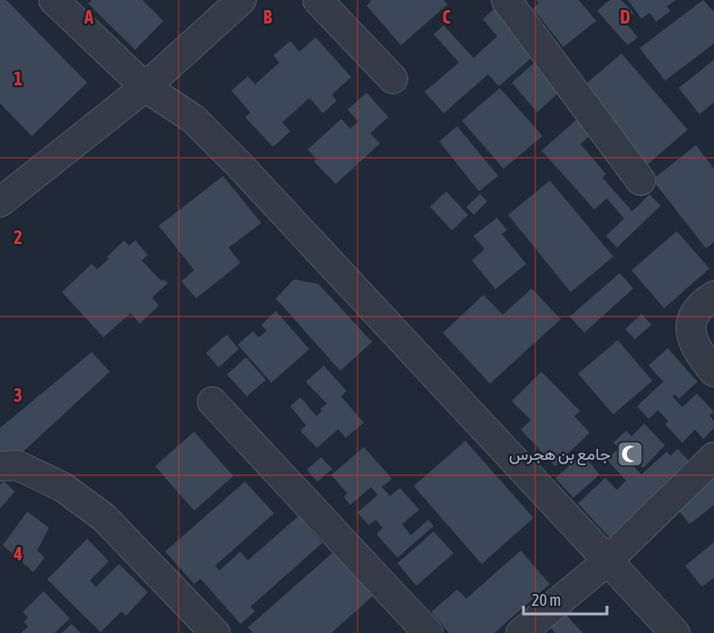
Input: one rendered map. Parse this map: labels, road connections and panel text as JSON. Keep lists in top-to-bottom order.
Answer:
{
  "places": {
    "mosque": ["جامع بن هجرس"]
  },
  "scale_bar": "20 m",
  "grid": {
    "columns": [
      "A",
      "B",
      "C",
      "D"
    ],
    "rows": [
      "1",
      "2",
      "3",
      "4"
    ]
  }
}
